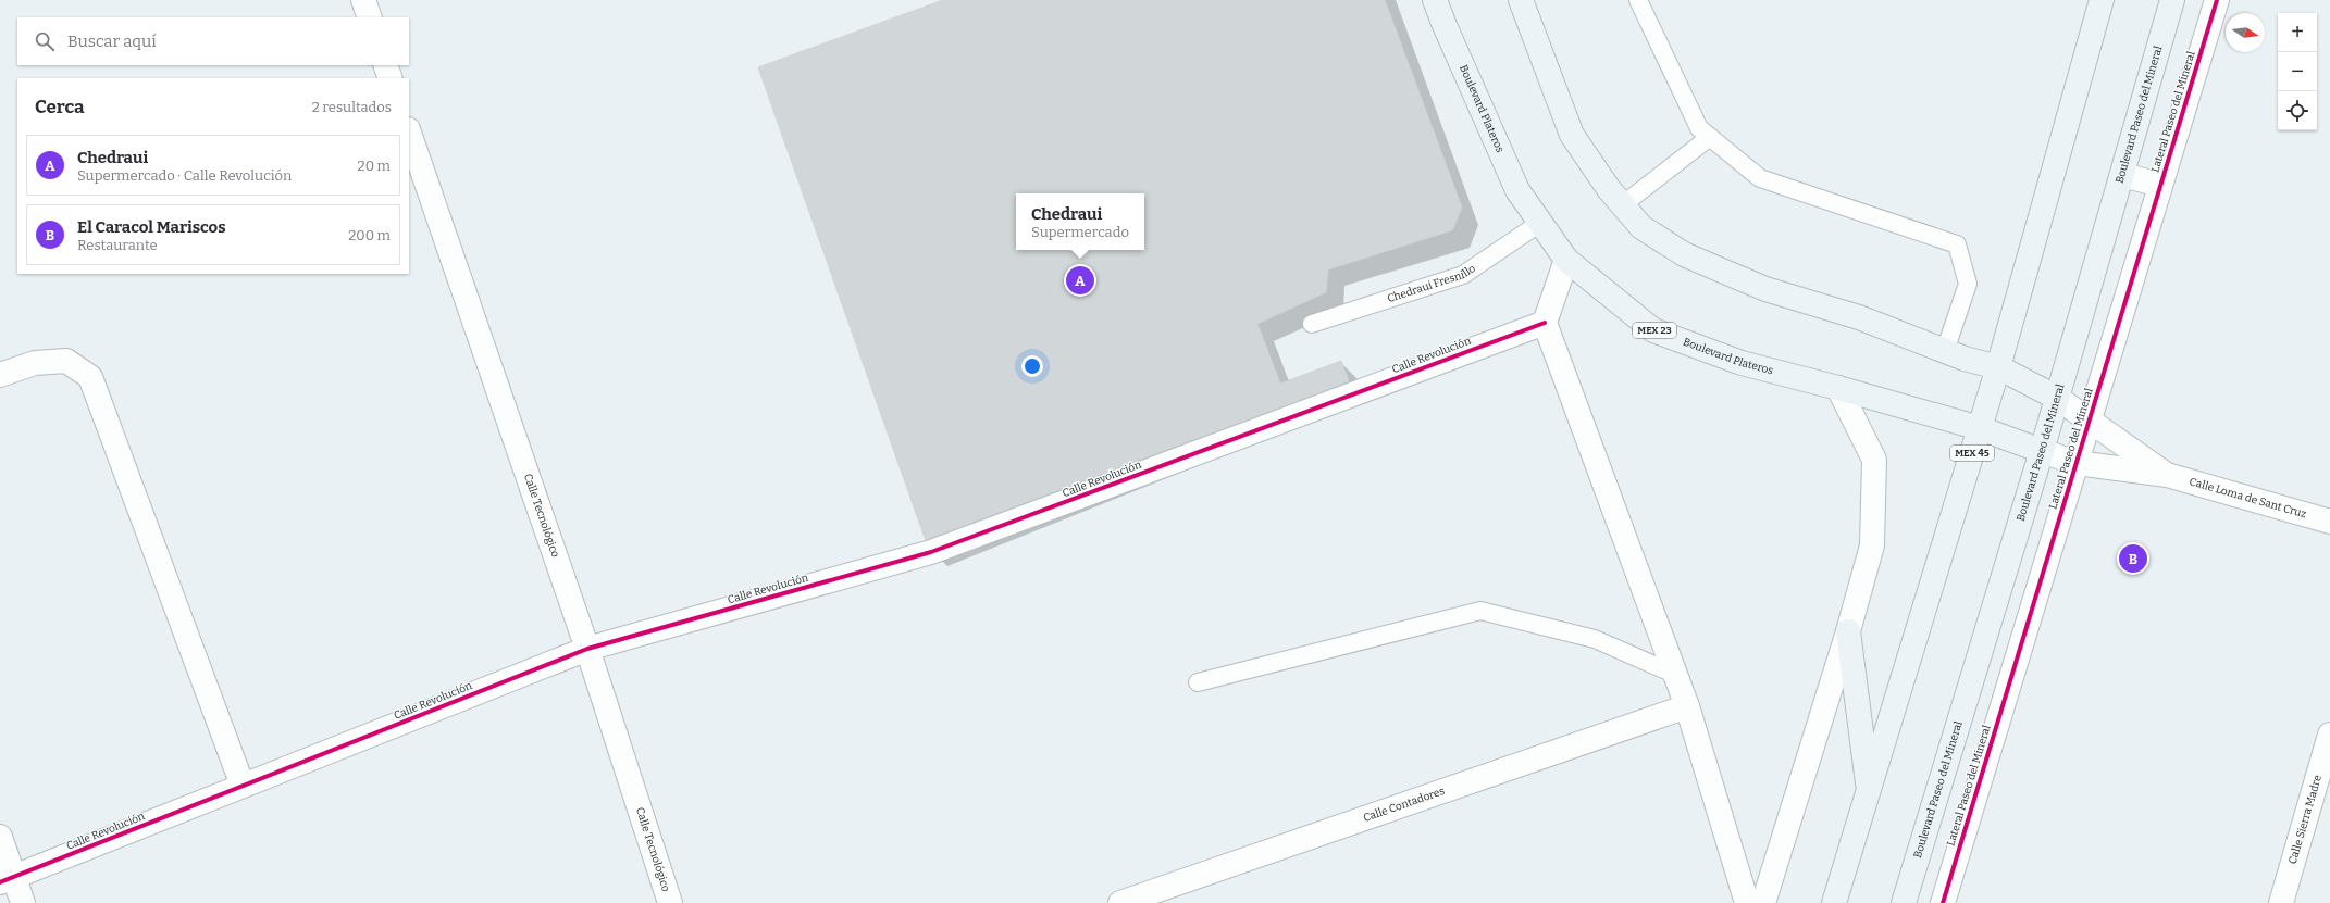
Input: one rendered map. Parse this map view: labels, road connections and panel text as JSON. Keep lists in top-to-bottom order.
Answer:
{
  "streets": {
    "main road": [
      "Boulevard Plateros",
      "Boulevard Paseo del Mineral",
      "MEX 23",
      "MEX 45"
    ],
    "street": [
      "Lateral Paseo del Mineral",
      "Calle Revolución",
      "Calle Loma de Sant Cruz",
      "Calle Tecnológico",
      "Calle Contadores",
      "Calle Sierra Madre"
    ],
    "lane": ["Chedraui Fresnillo"]
  },
  "crossings": [
    ["Boulevard Plateros", "Boulevard Paseo del Mineral"],
    ["Boulevard Plateros", "Chedraui Fresnillo"],
    ["Boulevard Plateros", "MEX 45"],
    ["Boulevard Plateros", "Calle Loma de Sant Cruz"],
    ["Lateral Paseo del Mineral", "Calle Loma de Sant Cruz"],
    ["Boulevard Paseo del Mineral", "Calle Loma de Sant Cruz"],
    ["Calle Revolución", "Calle Tecnológico"]
  ],
  "north": "right",
  "page": {
    "map_buttons": ["+", "−"],
    "search": "Buscar aquí",
    "heading": ["Cerca", "2 resultados"],
    "list": [
      {
        "mark": "A",
        "name": "Chedraui",
        "note": "Supermercado · Calle Revolución",
        "value": "20 m"
      },
      {
        "mark": "B",
        "name": "El Caracol Mariscos",
        "note": "Restaurante",
        "value": "200 m"
      }
    ],
    "popup": ["Chedraui", "Supermercado"],
    "pins": ["A", "B"]
  }
}
